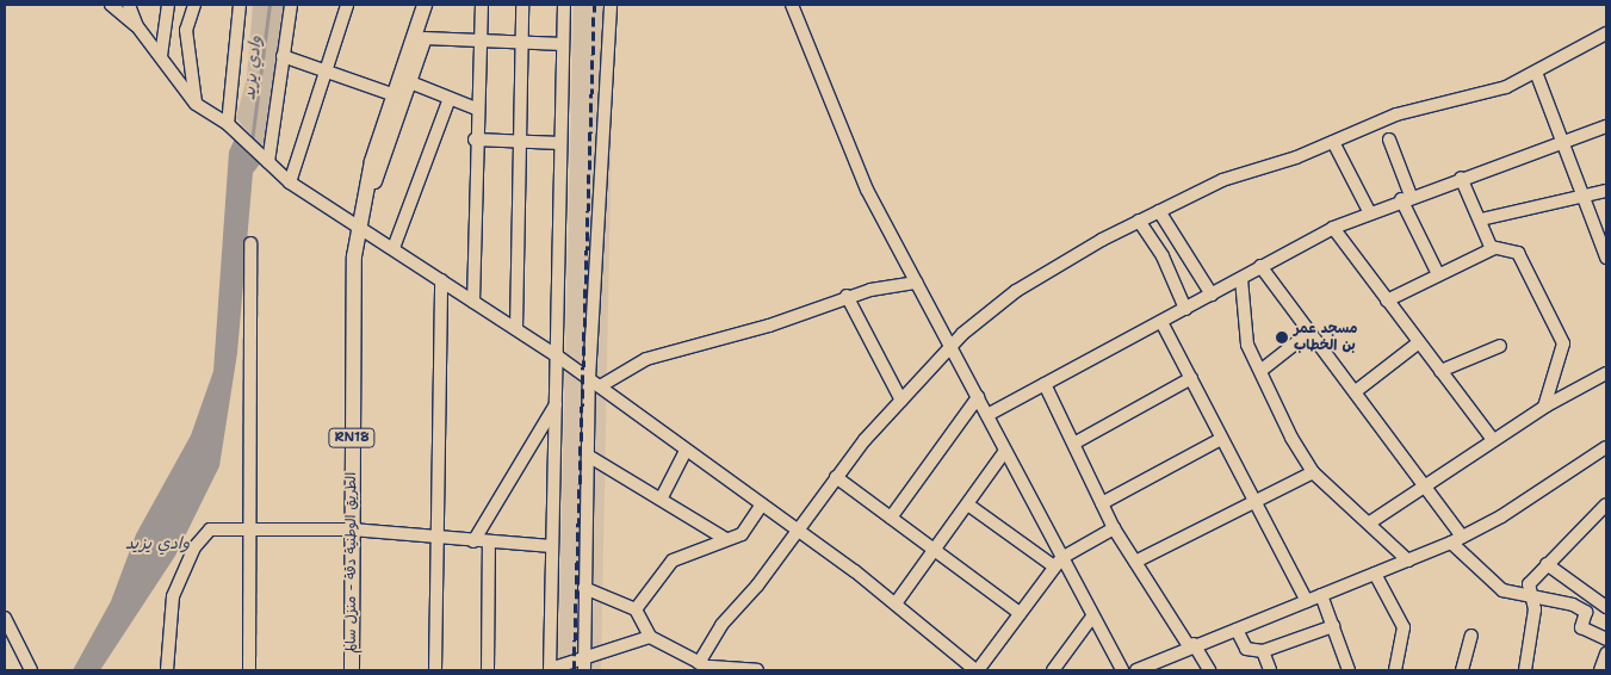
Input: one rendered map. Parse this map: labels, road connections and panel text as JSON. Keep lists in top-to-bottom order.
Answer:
{
  "streets": {
    "main road": ["RN18", "الطريق الوطنية دقة - منزل سالم"]
  },
  "water": ["وادي يزيد"],
  "places": ["مسجد عمر بن الخطاب"]
}
